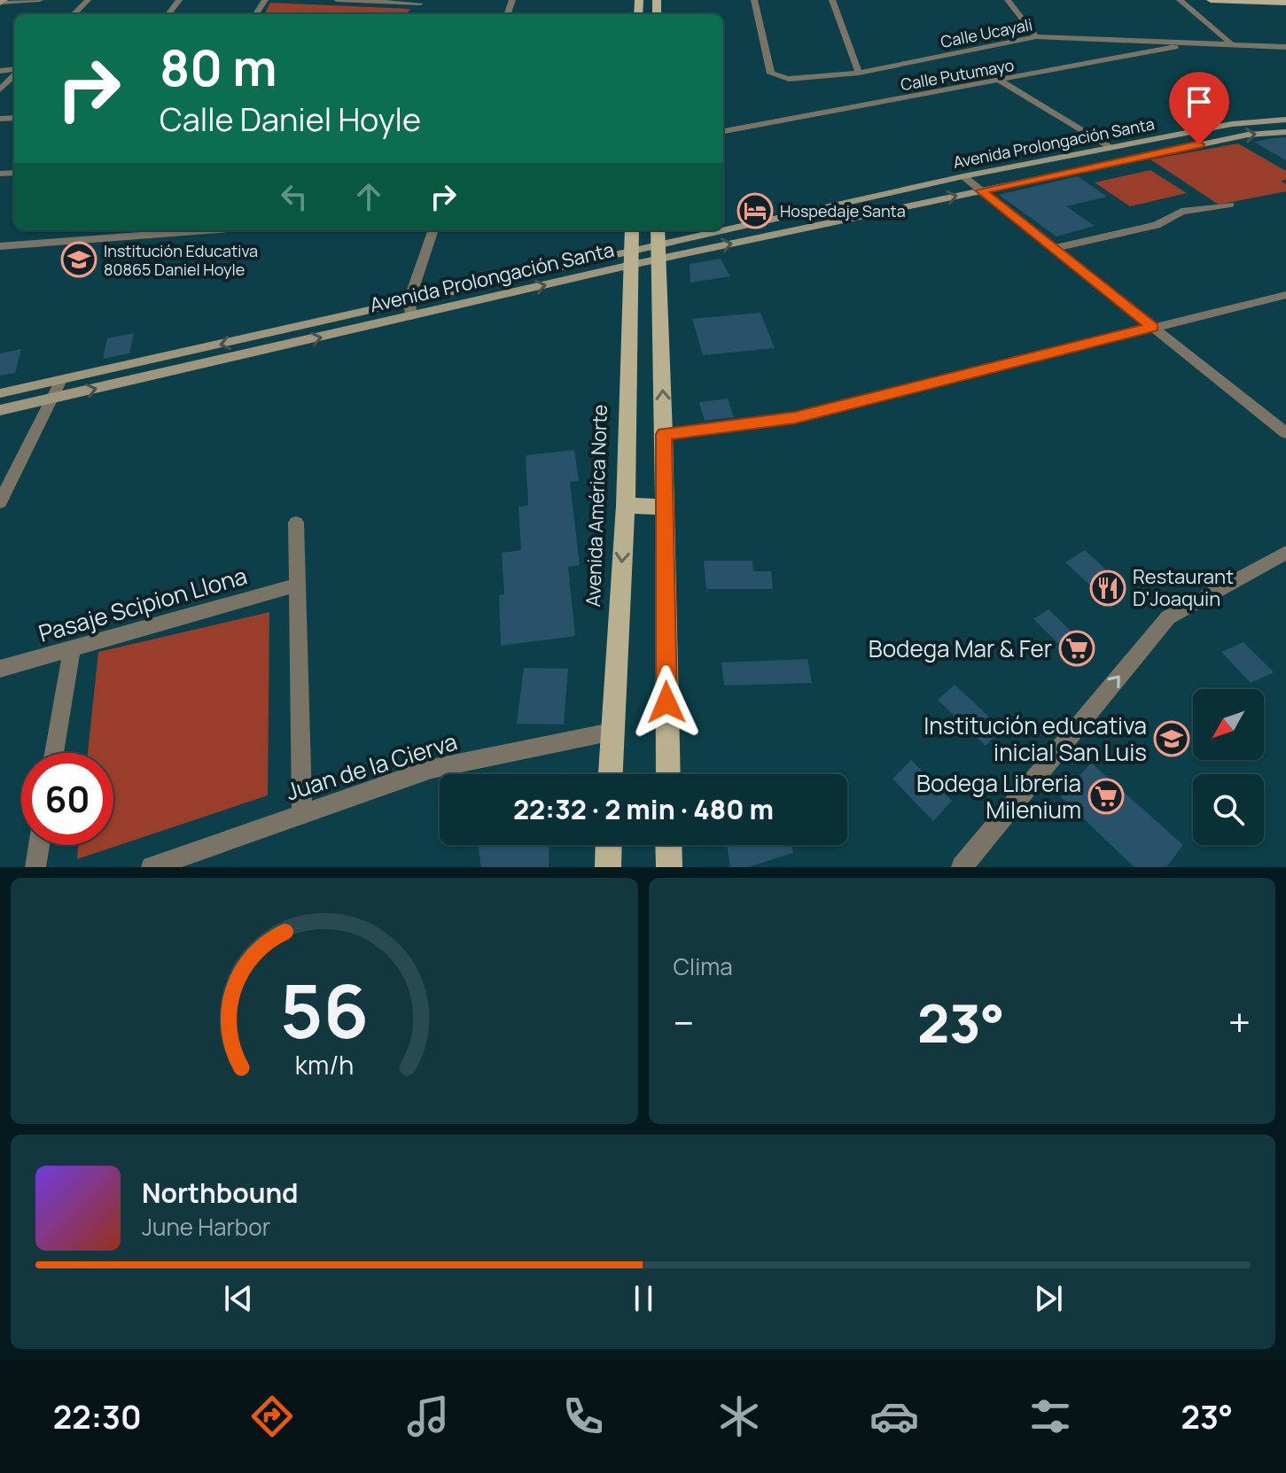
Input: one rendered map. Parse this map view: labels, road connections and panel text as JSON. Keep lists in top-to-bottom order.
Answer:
{
  "streets": {
    "main road": ["Avenida América Norte"],
    "street": [
      "Calle Ucayali",
      "Calle Putumayo",
      "Avenida Prolongación Santa",
      "Pasaje Scipion Llona",
      "Juan de la Cierva"
    ]
  },
  "crossings": [
    ["Calle Ucayali", "Calle Putumayo"],
    ["Avenida Prolongación Santa", "Avenida América Norte"],
    ["Avenida América Norte", "Juan de la Cierva"]
  ],
  "places": {
    "hotel": ["Hospedaje Santa"],
    "school or university": ["Institución Educativa 80865 Daniel Hoyle", "Institución educativa inicial San Luis"],
    "restaurant": ["Restaurant D'Joaquin"],
    "supermarket": ["Bodega Mar & Fer", "Bodega Libreria Milenium"]
  },
  "north": "bottom left",
  "page": {
    "turn": ["80 m", "Calle Daniel Hoyle"],
    "limit": "60",
    "trip": "22:32 · 2 min · 480 m",
    "tile": "Clima",
    "heat": ["−", "23°", "+"],
    "song": ["Northbound", "June Harbor"],
    "tabs": ["22:30", "23°"],
    "gauge": ["56", "km/h"]
  }
}
